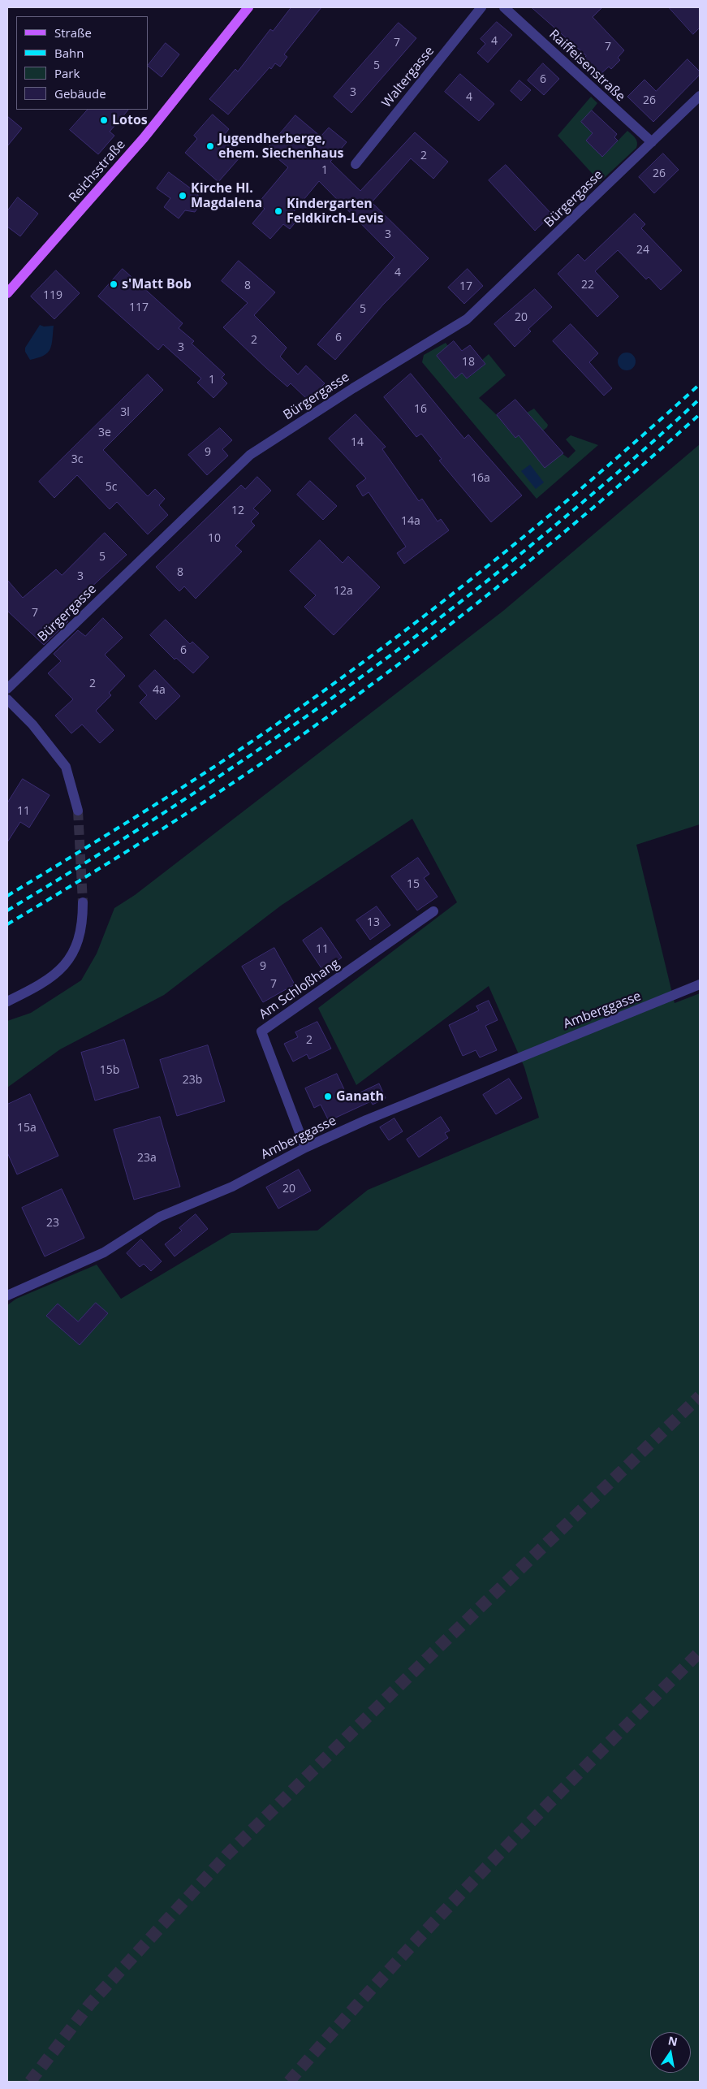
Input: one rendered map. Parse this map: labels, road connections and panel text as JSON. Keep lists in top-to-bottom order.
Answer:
{
  "streets": {
    "main road": ["Reichsstraße"],
    "street": [
      "Raiffeisenstraße",
      "Waltergasse",
      "Bürgergasse",
      "Am Schloßhang",
      "Amberggasse"
    ]
  },
  "crossings": [
    ["Raiffeisenstraße", "Bürgergasse"],
    ["Am Schloßhang", "Amberggasse"]
  ],
  "places": [
    "Lotos",
    "Jugendherberge, ehem. Siechenhaus",
    "Kirche Hl. Magdalena",
    "Kindergarten Feldkirch-Levis",
    "s'Matt Bob",
    "Ganath"
  ],
  "house_numbers": [
    "4",
    "7",
    "7",
    "5",
    "6",
    "3",
    "4",
    "26",
    "2",
    "1",
    "26",
    "3",
    "24",
    "4",
    "22",
    "8",
    "17",
    "119",
    "117",
    "5",
    "20",
    "6",
    "2",
    "3",
    "18",
    "1",
    "16",
    "3l",
    "3e",
    "14",
    "9",
    "3c",
    "16a",
    "5c",
    "12",
    "14a",
    "10",
    "5",
    "8",
    "3",
    "12a",
    "7",
    "6",
    "2",
    "4a",
    "11",
    "15",
    "13",
    "11",
    "9",
    "7",
    "2",
    "15b",
    "23b",
    "15a",
    "23a",
    "20",
    "23"
  ],
  "legend": [
    "Straße",
    "Bahn",
    "Park",
    "Gebäude"
  ],
  "north": "top"
}
